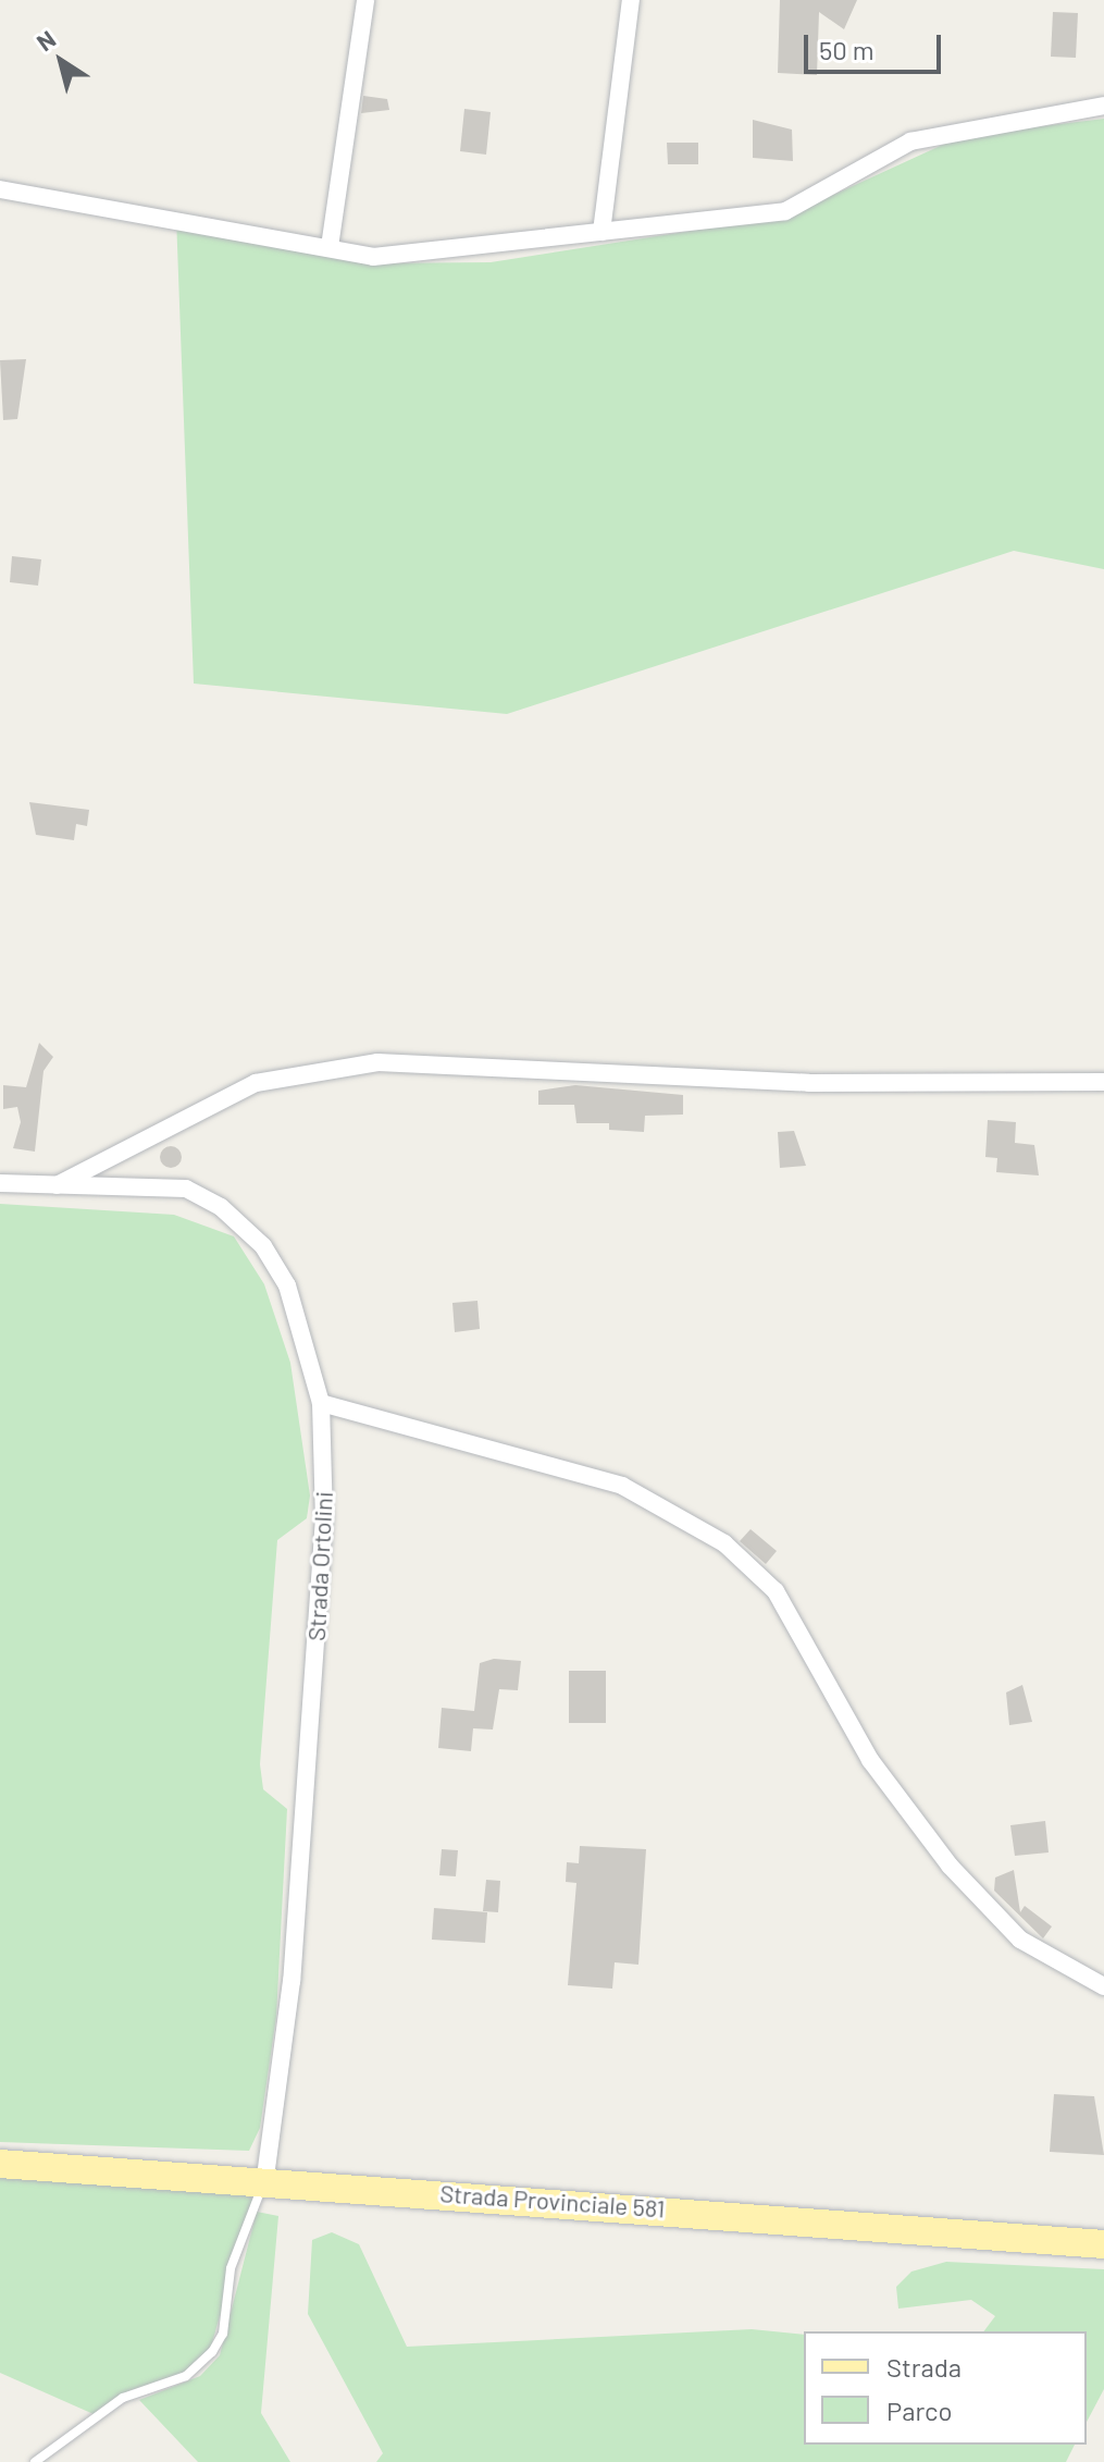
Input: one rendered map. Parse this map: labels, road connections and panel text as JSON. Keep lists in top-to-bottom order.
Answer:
{
  "streets": {
    "main road": ["Strada Provinciale 581"],
    "street": ["Strada Ortolini"]
  },
  "crossings": [
    ["Strada Ortolini", "Strada Provinciale 581"]
  ],
  "legend": ["Strada", "Parco"],
  "scale_bar": "50 m",
  "north": "top left"
}
